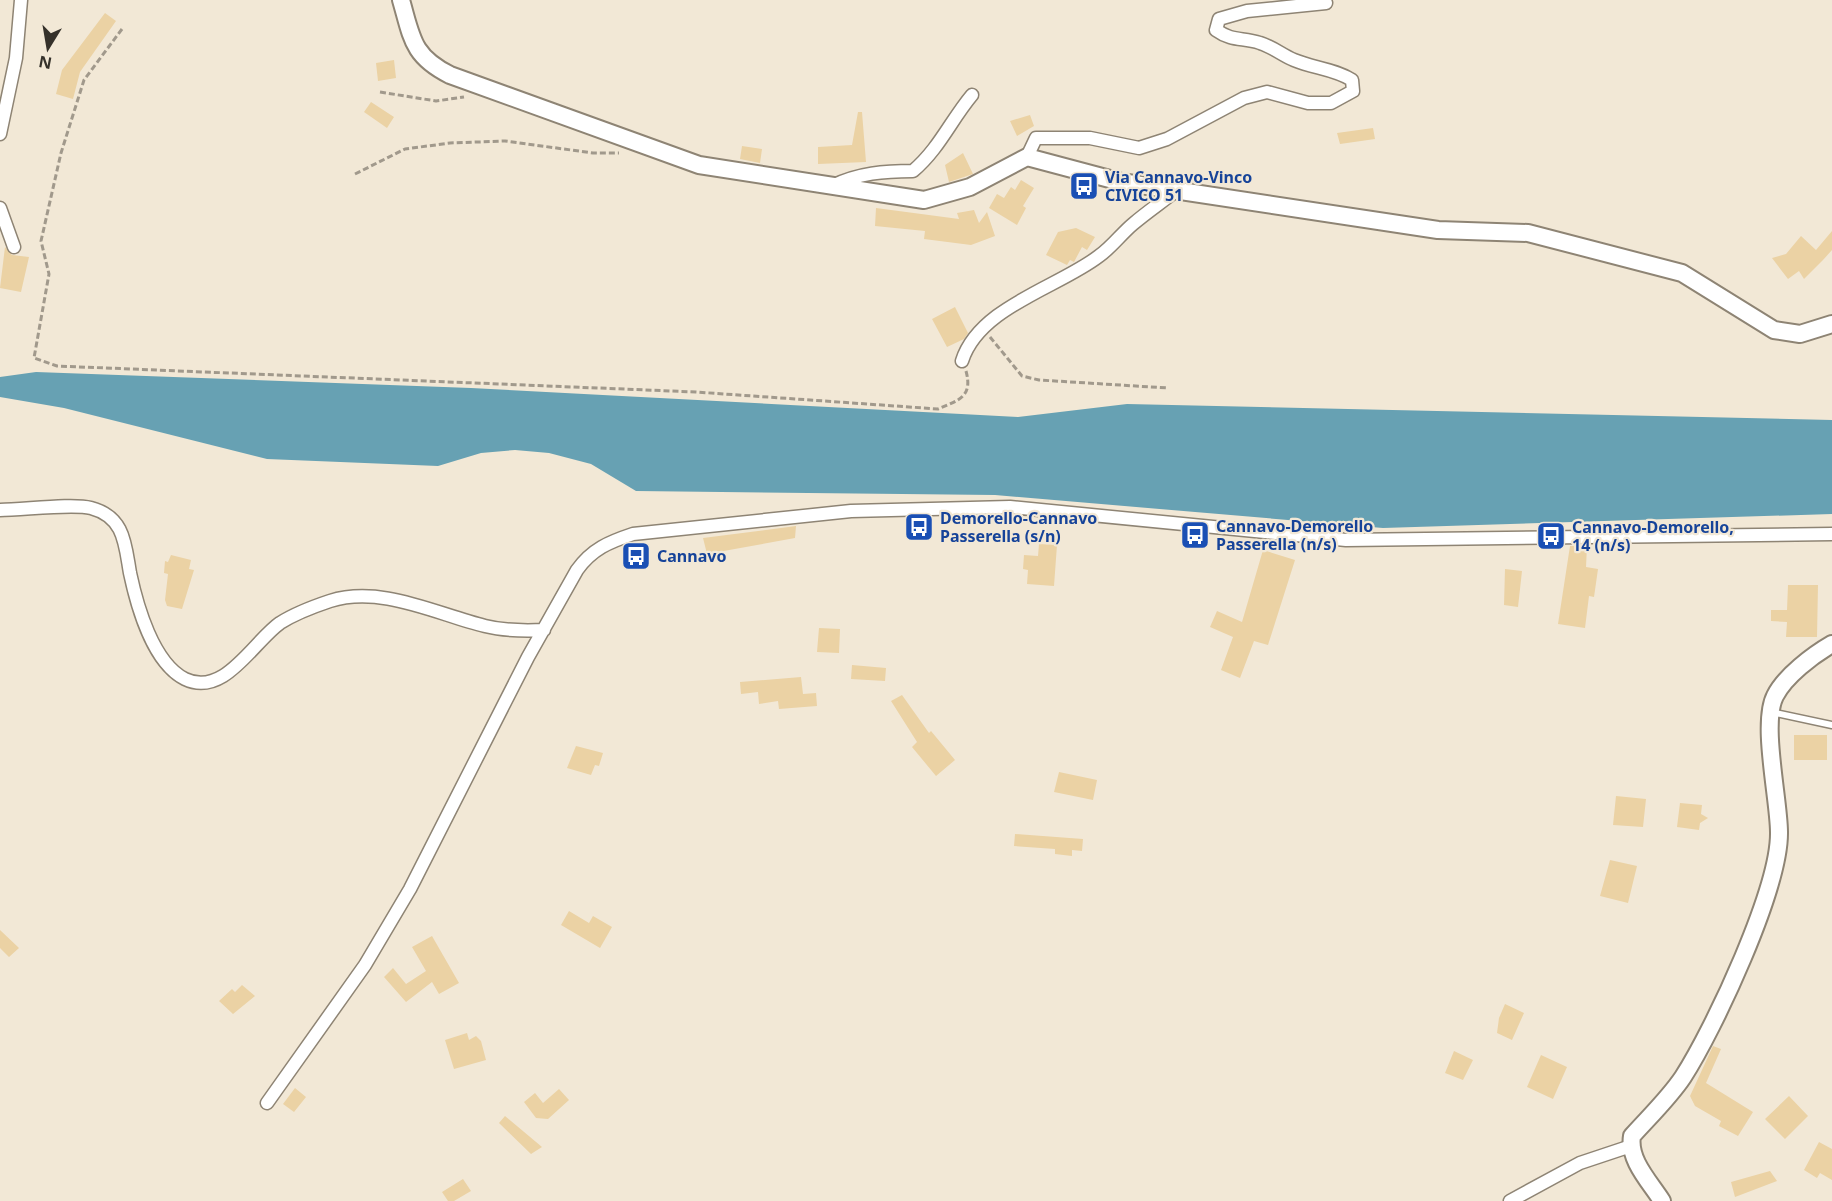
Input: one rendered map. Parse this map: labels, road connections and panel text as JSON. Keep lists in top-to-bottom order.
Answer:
{
  "places": {
    "bus stop": [
      "Via Cannavo-Vinco CIVICO 51",
      "Demorello-Cannavo Passerella (s/n)",
      "Cannavo-Demorello Passerella (n/s)",
      "Cannavo-Demorello, 14 (n/s)",
      "Cannavo"
    ]
  },
  "north": "bottom"
}
